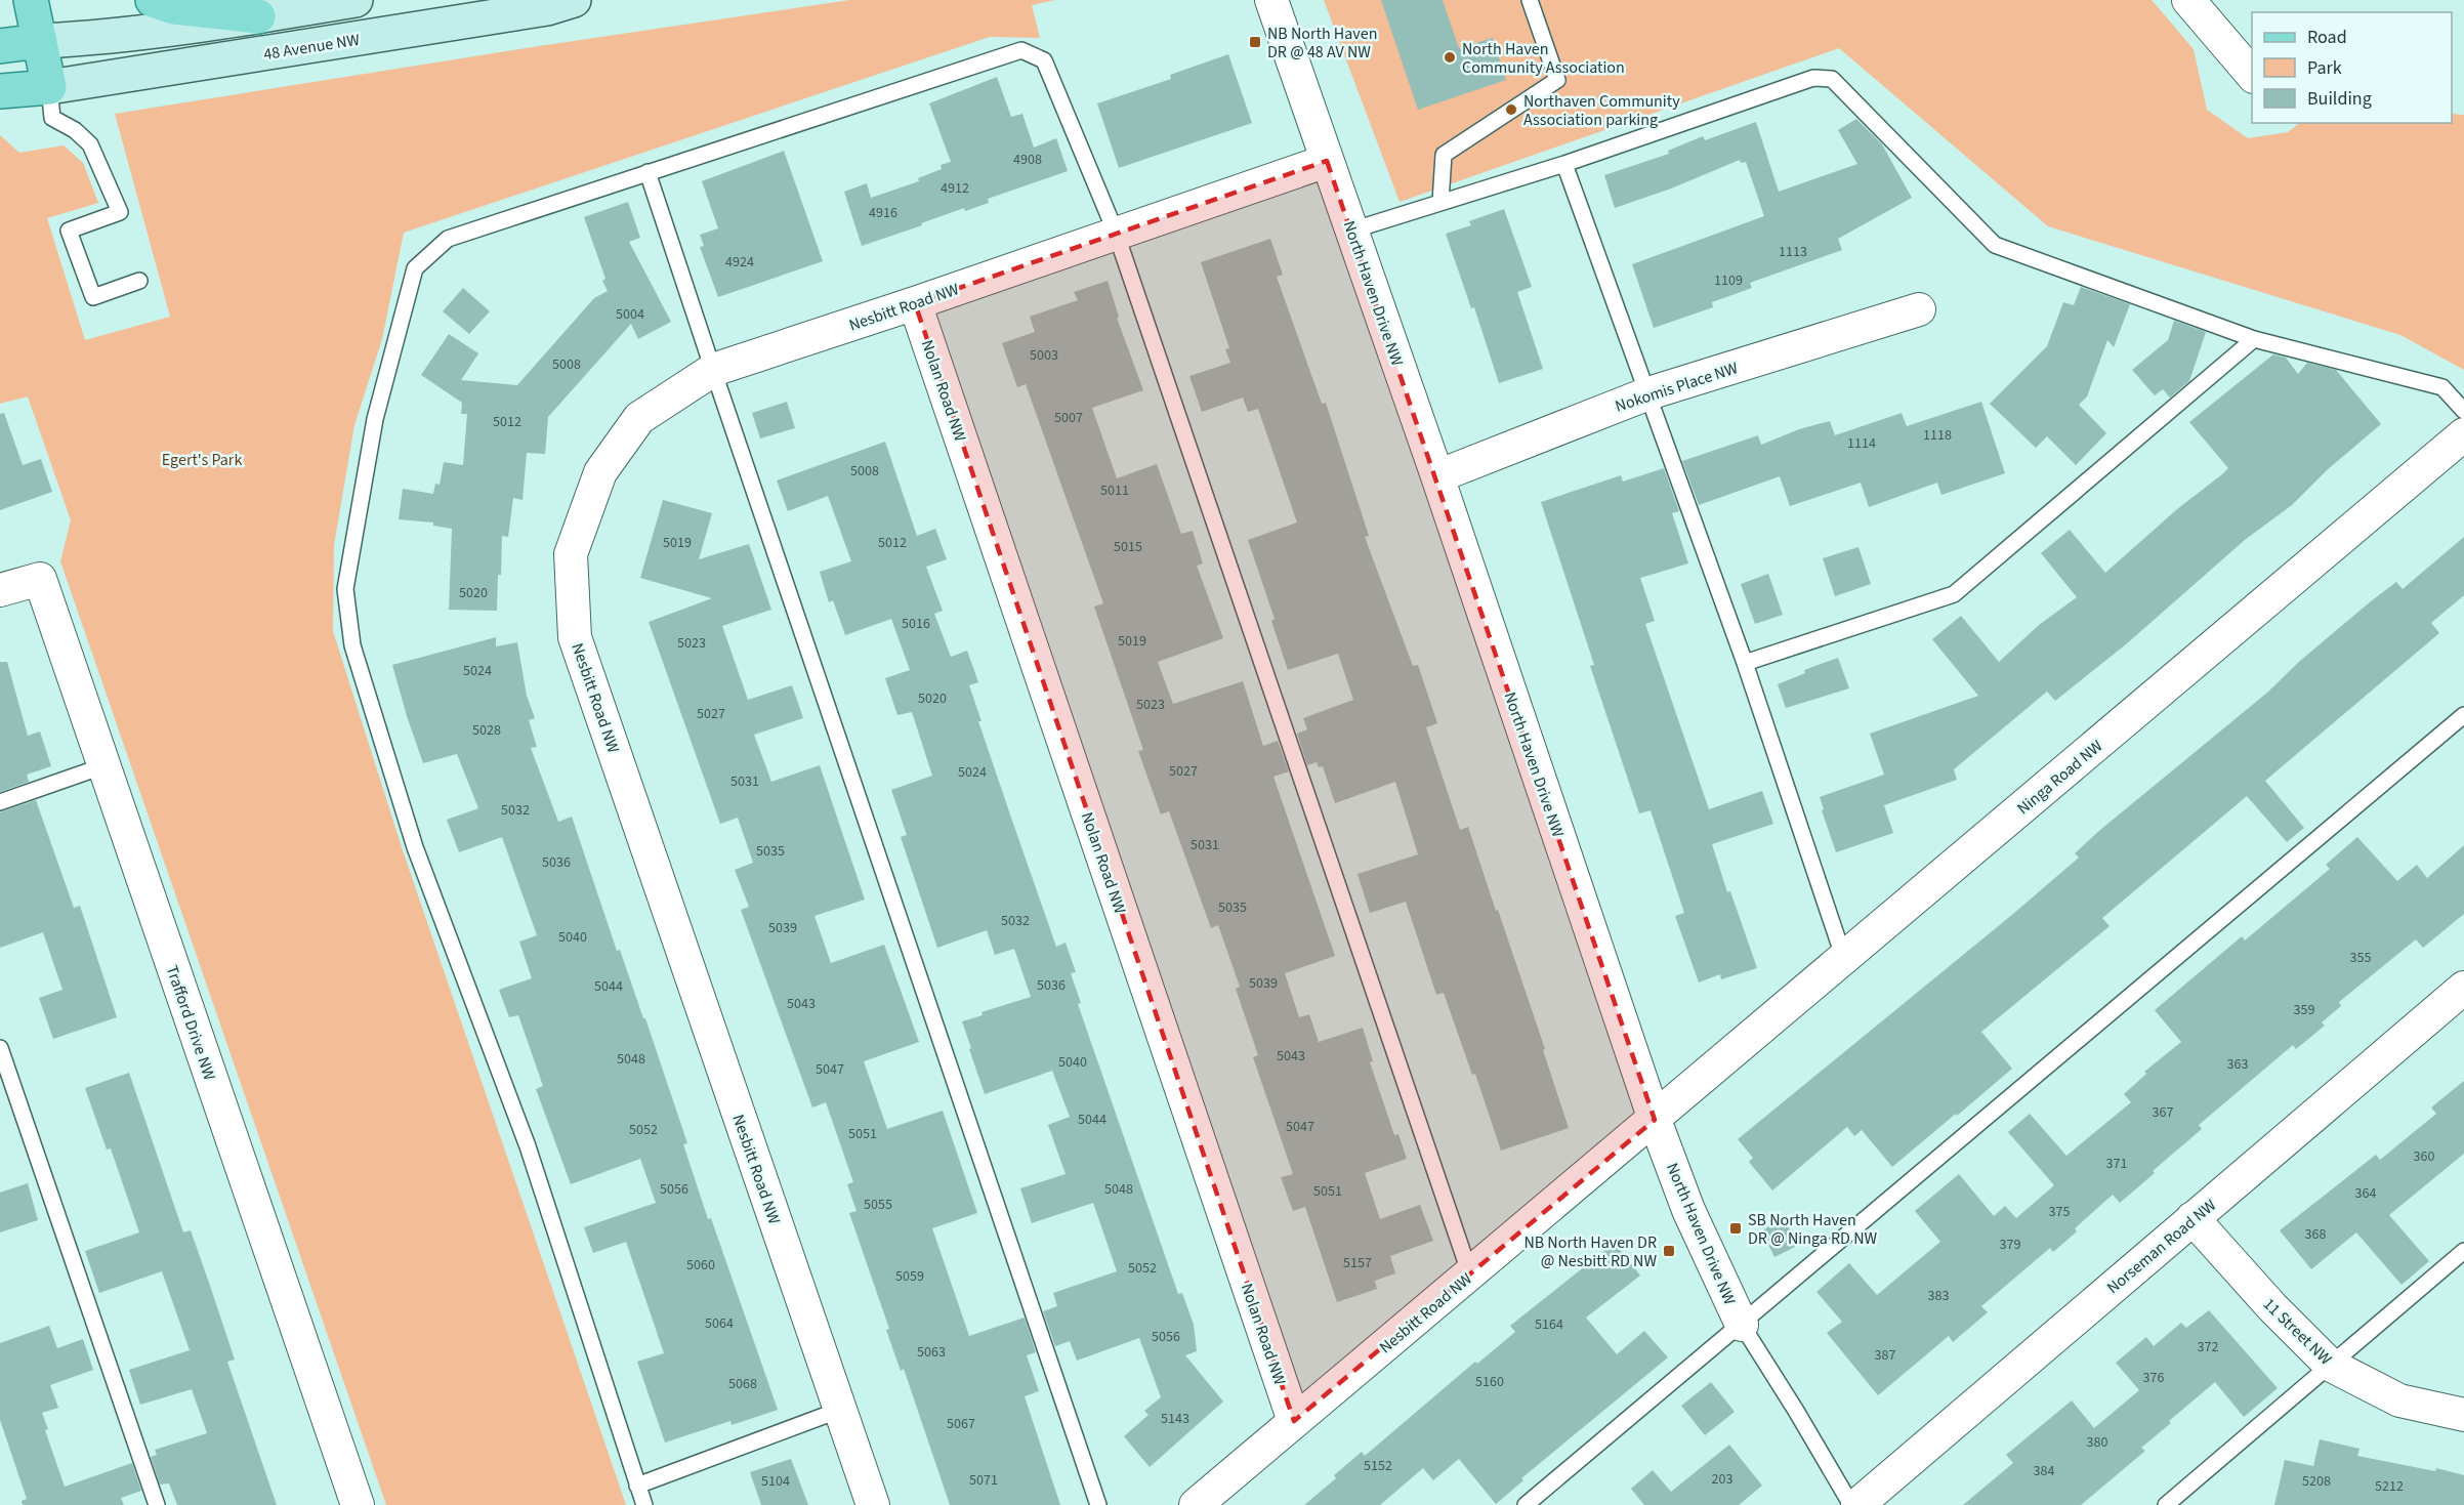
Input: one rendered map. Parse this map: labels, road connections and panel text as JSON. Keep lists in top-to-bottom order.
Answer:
{
  "streets": {
    "street": [
      "48 Avenue NW",
      "North Haven Drive NW",
      "Nesbitt Road NW",
      "Nokomis Place NW",
      "Nolan Road NW",
      "Ninga Road NW",
      "Trafford Drive NW",
      "Norseman Road NW",
      "11 Street NW"
    ]
  },
  "crossings": [
    ["North Haven Drive NW", "Nesbitt Road NW"],
    ["North Haven Drive NW", "Nokomis Place NW"],
    ["North Haven Drive NW", "Ninga Road NW"],
    ["Nesbitt Road NW", "Nolan Road NW"],
    ["Nesbitt Road NW", "Ninga Road NW"],
    ["Norseman Road NW", "11 Street NW"]
  ],
  "parks": ["Egert's Park"],
  "places": {
    "transit": ["NB North Haven DR @ 48 AV NW", "SB North Haven DR @ Ninga RD NW", "NB North Haven DR @ Nesbitt RD NW"],
    "other": ["North Haven Community Association", "Northaven Community Association parking"]
  },
  "house_numbers": [
    "4908",
    "4912",
    "4916",
    "1113",
    "4924",
    "1109",
    "5004",
    "5003",
    "5008",
    "5007",
    "5012",
    "1118",
    "1114",
    "5008",
    "5011",
    "5019",
    "5012",
    "5015",
    "5020",
    "5016",
    "5019",
    "5023",
    "5024",
    "5020",
    "5023",
    "5027",
    "5028",
    "5027",
    "5024",
    "5031",
    "5032",
    "5031",
    "5035",
    "5036",
    "5035",
    "5032",
    "5039",
    "5040",
    "355",
    "5039",
    "5036",
    "5044",
    "5043",
    "359",
    "5043",
    "5048",
    "5040",
    "363",
    "5047",
    "367",
    "5044",
    "5047",
    "5052",
    "5051",
    "360",
    "371",
    "5056",
    "5048",
    "5051",
    "364",
    "5055",
    "375",
    "368",
    "379",
    "5157",
    "5060",
    "5052",
    "5059",
    "383",
    "5064",
    "5164",
    "5056",
    "372",
    "5063",
    "387",
    "376",
    "5160",
    "5068",
    "5143",
    "5067",
    "380",
    "5152",
    "384",
    "203",
    "5071",
    "5104",
    "5208",
    "5212"
  ],
  "legend": ["Road", "Park", "Building"]
}
